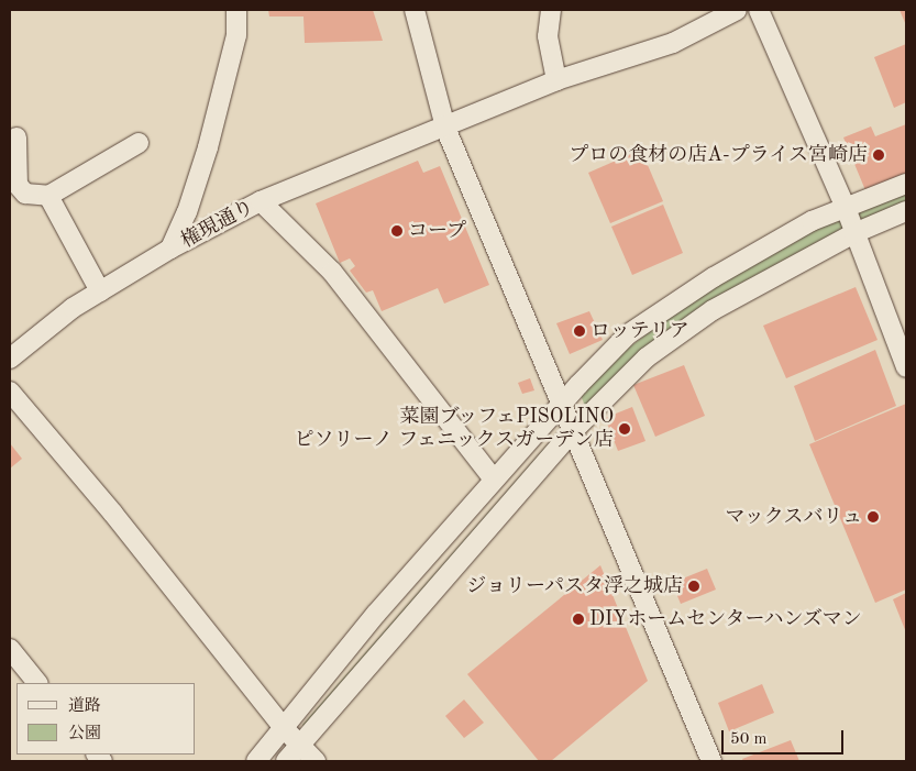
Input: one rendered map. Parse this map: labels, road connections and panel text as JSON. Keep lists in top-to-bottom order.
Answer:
{
  "streets": {
    "street": ["権現通り"]
  },
  "places": [
    "プロの食材の店A-プライス宮崎店",
    "コープ",
    "ロッテリア",
    "菜園ブッフェPISOLINO ピソリーノ フェニックスガーデン店",
    "マックスバリュ",
    "ジョリーパスタ浮之城店",
    "DIYホームセンターハンズマン"
  ],
  "legend": ["道路", "公園"],
  "scale_bar": "50 m"
}
